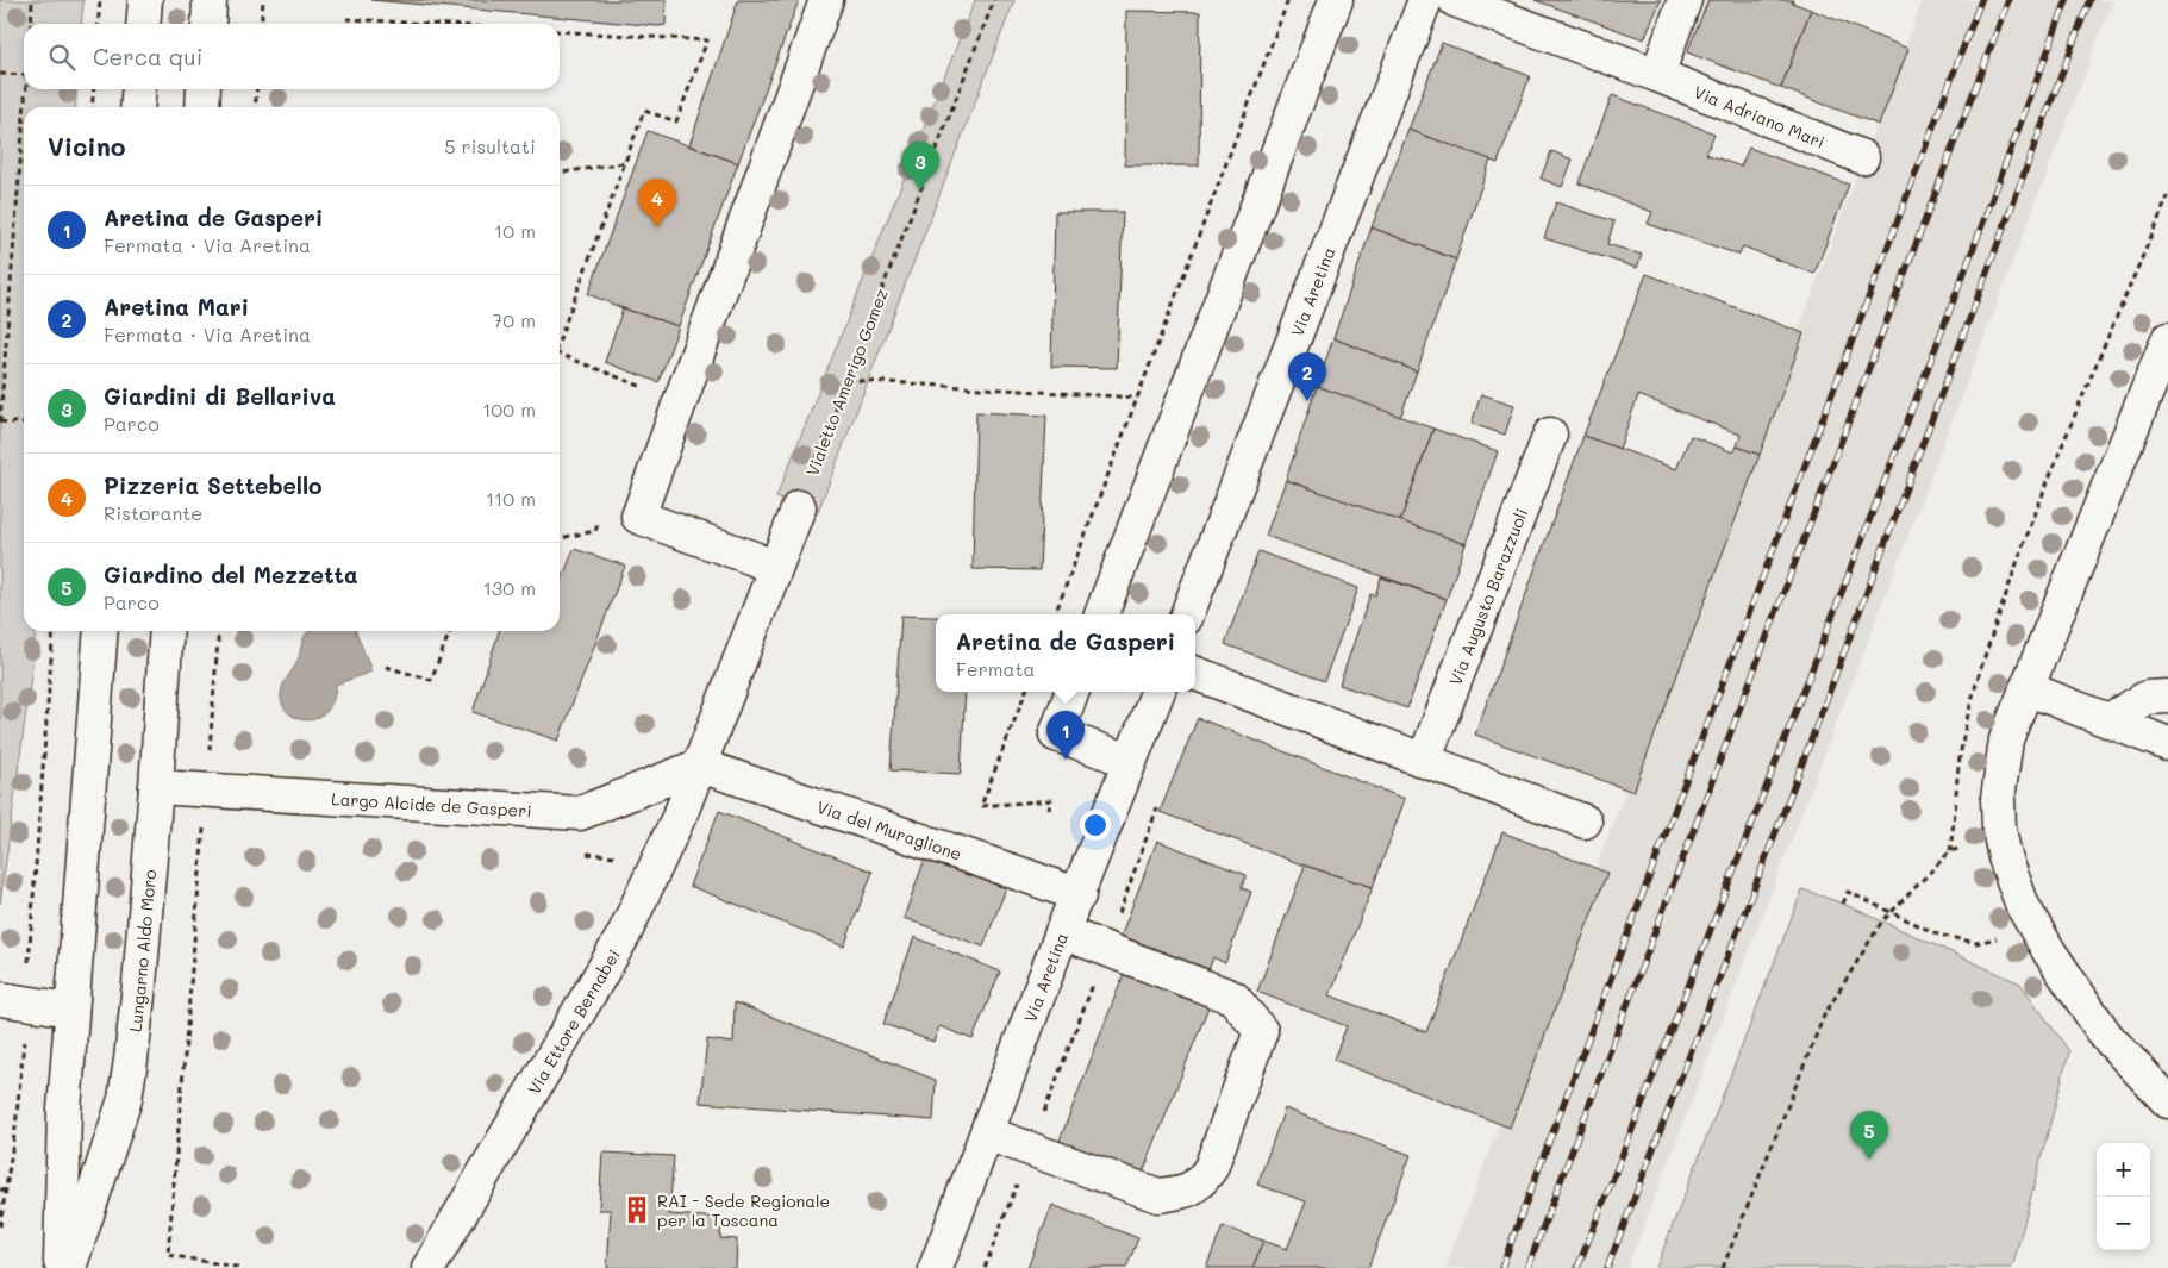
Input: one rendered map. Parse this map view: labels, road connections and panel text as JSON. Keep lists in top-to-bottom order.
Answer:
{
  "streets": {
    "street": [
      "Via Adriano Mari",
      "Via Aretina",
      "Via Augusto Barazzuoli",
      "Largo Alcide de Gasperi",
      "Via del Muraglione",
      "Lungarno Aldo Moro",
      "Via Ettore Bernabei"
    ],
    "path": ["Vialetto Amerigo Gomez"]
  },
  "crossings": [
    ["Via Aretina", "Via del Muraglione"],
    ["Largo Alcide de Gasperi", "Via del Muraglione"],
    ["Largo Alcide de Gasperi", "Lungarno Aldo Moro"],
    ["Largo Alcide de Gasperi", "Via Ettore Bernabei"],
    ["Via del Muraglione", "Via Ettore Bernabei"]
  ],
  "places": {
    "building": ["RAI - Sede Regionale per la Toscana"]
  },
  "page": {
    "search": "Cerca qui",
    "heading": ["Vicino", "5 risultati"],
    "pins": [
      "3",
      "4",
      "2",
      "1",
      "5"
    ],
    "list": [
      {
        "mark": "1",
        "name": "Aretina de Gasperi",
        "note": "Fermata · Via Aretina",
        "value": "10 m"
      },
      {
        "mark": "2",
        "name": "Aretina Mari",
        "note": "Fermata · Via Aretina",
        "value": "70 m"
      },
      {
        "mark": "3",
        "name": "Giardini di Bellariva",
        "note": "Parco",
        "value": "100 m"
      },
      {
        "mark": "4",
        "name": "Pizzeria Settebello",
        "note": "Ristorante",
        "value": "110 m"
      },
      {
        "mark": "5",
        "name": "Giardino del Mezzetta",
        "note": "Parco",
        "value": "130 m"
      }
    ],
    "popup": ["Aretina de Gasperi", "Fermata"],
    "map_buttons": ["+", "−"]
  }
}
